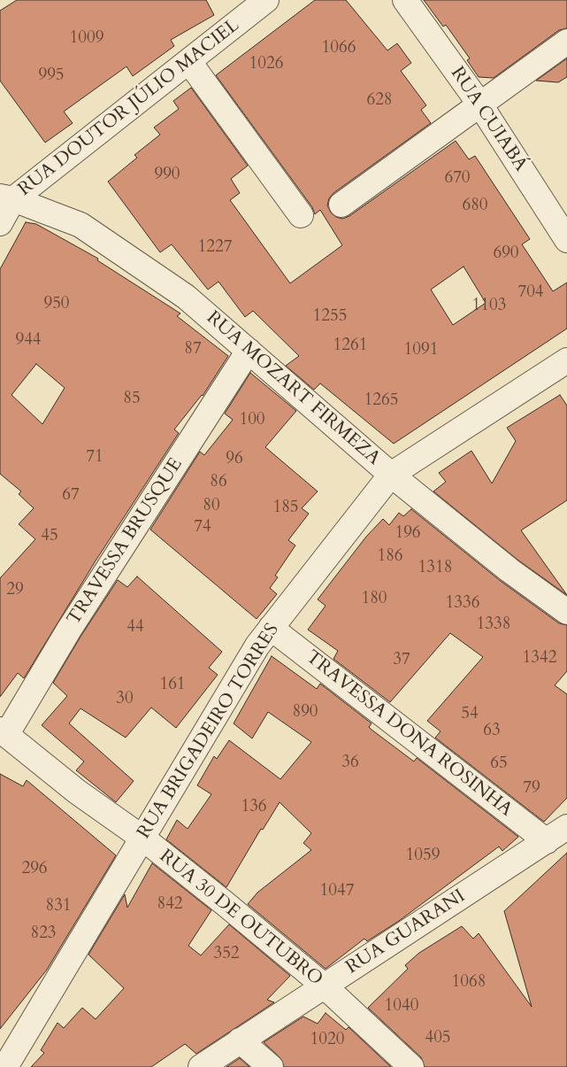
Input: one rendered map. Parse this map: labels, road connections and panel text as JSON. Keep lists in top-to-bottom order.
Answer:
{
  "streets": {
    "street": [
      "RUA DOUTOR JÚLIO MACIEL",
      "RUA CUIABÁ",
      "RUA MOZART FIRMEZA",
      "TRAVESSA BRUSQUE",
      "RUA BRIGADEIRO TORRES",
      "TRAVESSA DONA ROSINHA",
      "RUA 30 DE OUTUBRO",
      "RUA GUARANI"
    ]
  },
  "crossings": [
    ["RUA DOUTOR JÚLIO MACIEL", "RUA MOZART FIRMEZA"],
    ["RUA MOZART FIRMEZA", "TRAVESSA BRUSQUE"],
    ["RUA MOZART FIRMEZA", "RUA BRIGADEIRO TORRES"],
    ["TRAVESSA BRUSQUE", "RUA 30 DE OUTUBRO"],
    ["RUA BRIGADEIRO TORRES", "TRAVESSA DONA ROSINHA"],
    ["RUA BRIGADEIRO TORRES", "RUA 30 DE OUTUBRO"],
    ["TRAVESSA DONA ROSINHA", "RUA GUARANI"],
    ["RUA 30 DE OUTUBRO", "RUA GUARANI"]
  ],
  "house_numbers": [
    "1009",
    "1066",
    "1026",
    "995",
    "628",
    "990",
    "670",
    "680",
    "1227",
    "690",
    "704",
    "950",
    "1103",
    "1255",
    "944",
    "1261",
    "87",
    "1091",
    "85",
    "1265",
    "100",
    "71",
    "96",
    "86",
    "67",
    "80",
    "185",
    "74",
    "196",
    "45",
    "186",
    "1318",
    "29",
    "180",
    "1336",
    "1338",
    "44",
    "1342",
    "37",
    "161",
    "30",
    "890",
    "54",
    "63",
    "36",
    "65",
    "79",
    "136",
    "1059",
    "296",
    "1047",
    "842",
    "831",
    "823",
    "352",
    "1068",
    "1040",
    "405",
    "1020"
  ]
}
